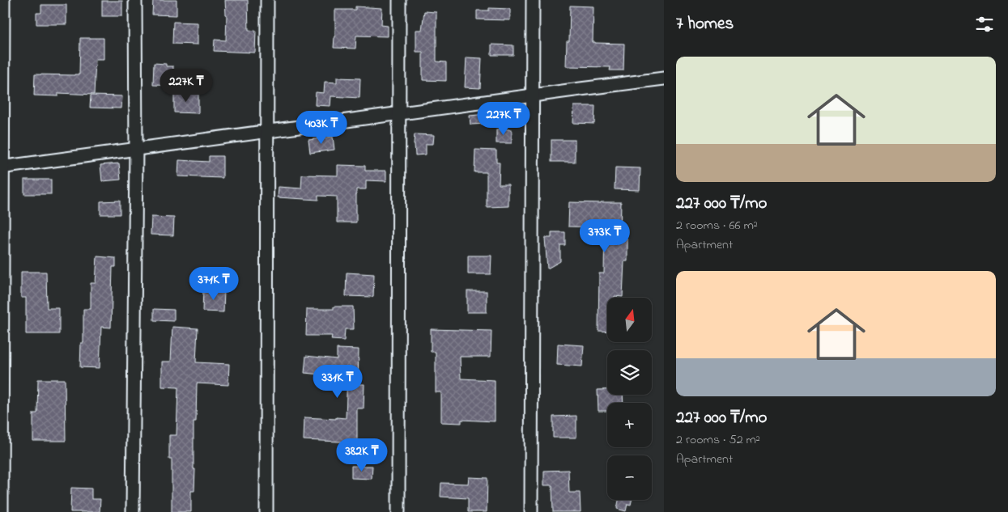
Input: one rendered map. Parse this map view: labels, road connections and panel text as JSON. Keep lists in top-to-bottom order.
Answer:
{
  "north": "top",
  "page": {
    "heading": "7 homes",
    "list": [
      {
        "name": "227 000 ₸/mo",
        "note": "2 rooms · 66 m² · Apartment"
      },
      {
        "name": "227 000 ₸/mo",
        "note": "2 rooms · 52 m² · Apartment"
      }
    ],
    "price": [
      "227K ₸",
      "227K ₸",
      "403K ₸",
      "373K ₸",
      "371K ₸",
      "331K ₸",
      "382K ₸"
    ],
    "map_buttons": ["+", "−"]
  }
}
